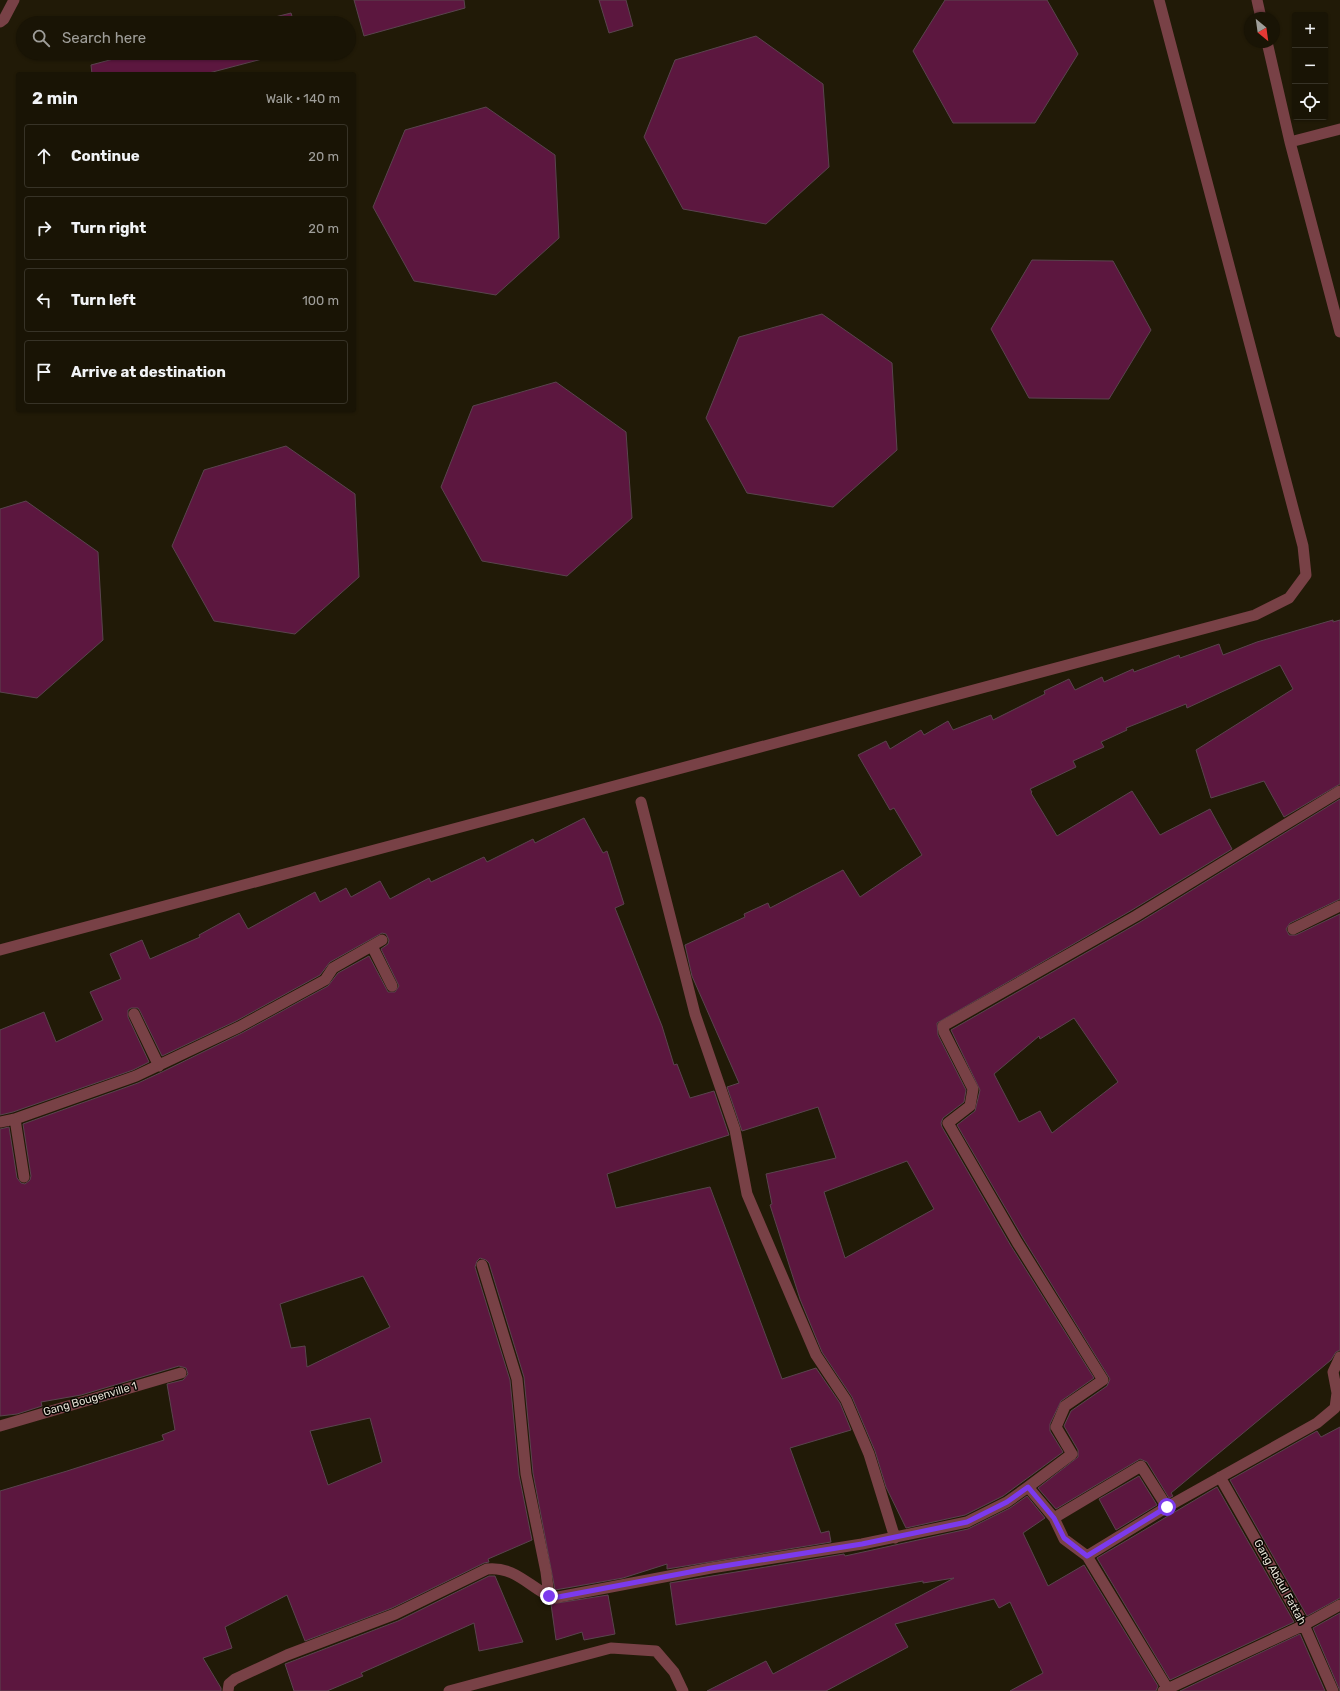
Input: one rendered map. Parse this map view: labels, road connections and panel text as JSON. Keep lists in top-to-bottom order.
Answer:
{
  "streets": {
    "street": ["Gang Bougenville 1", "Gang Abdul Fattah"]
  },
  "north": "bottom right",
  "page": {
    "map_buttons": ["+", "−"],
    "search": "Search here",
    "heading": ["2 min", "Walk · 140 m"],
    "list": [
      ["Continue", "20 m"],
      ["Turn right", "20 m"],
      ["Turn left", "100 m"],
      "Arrive at destination"
    ]
  }
}
